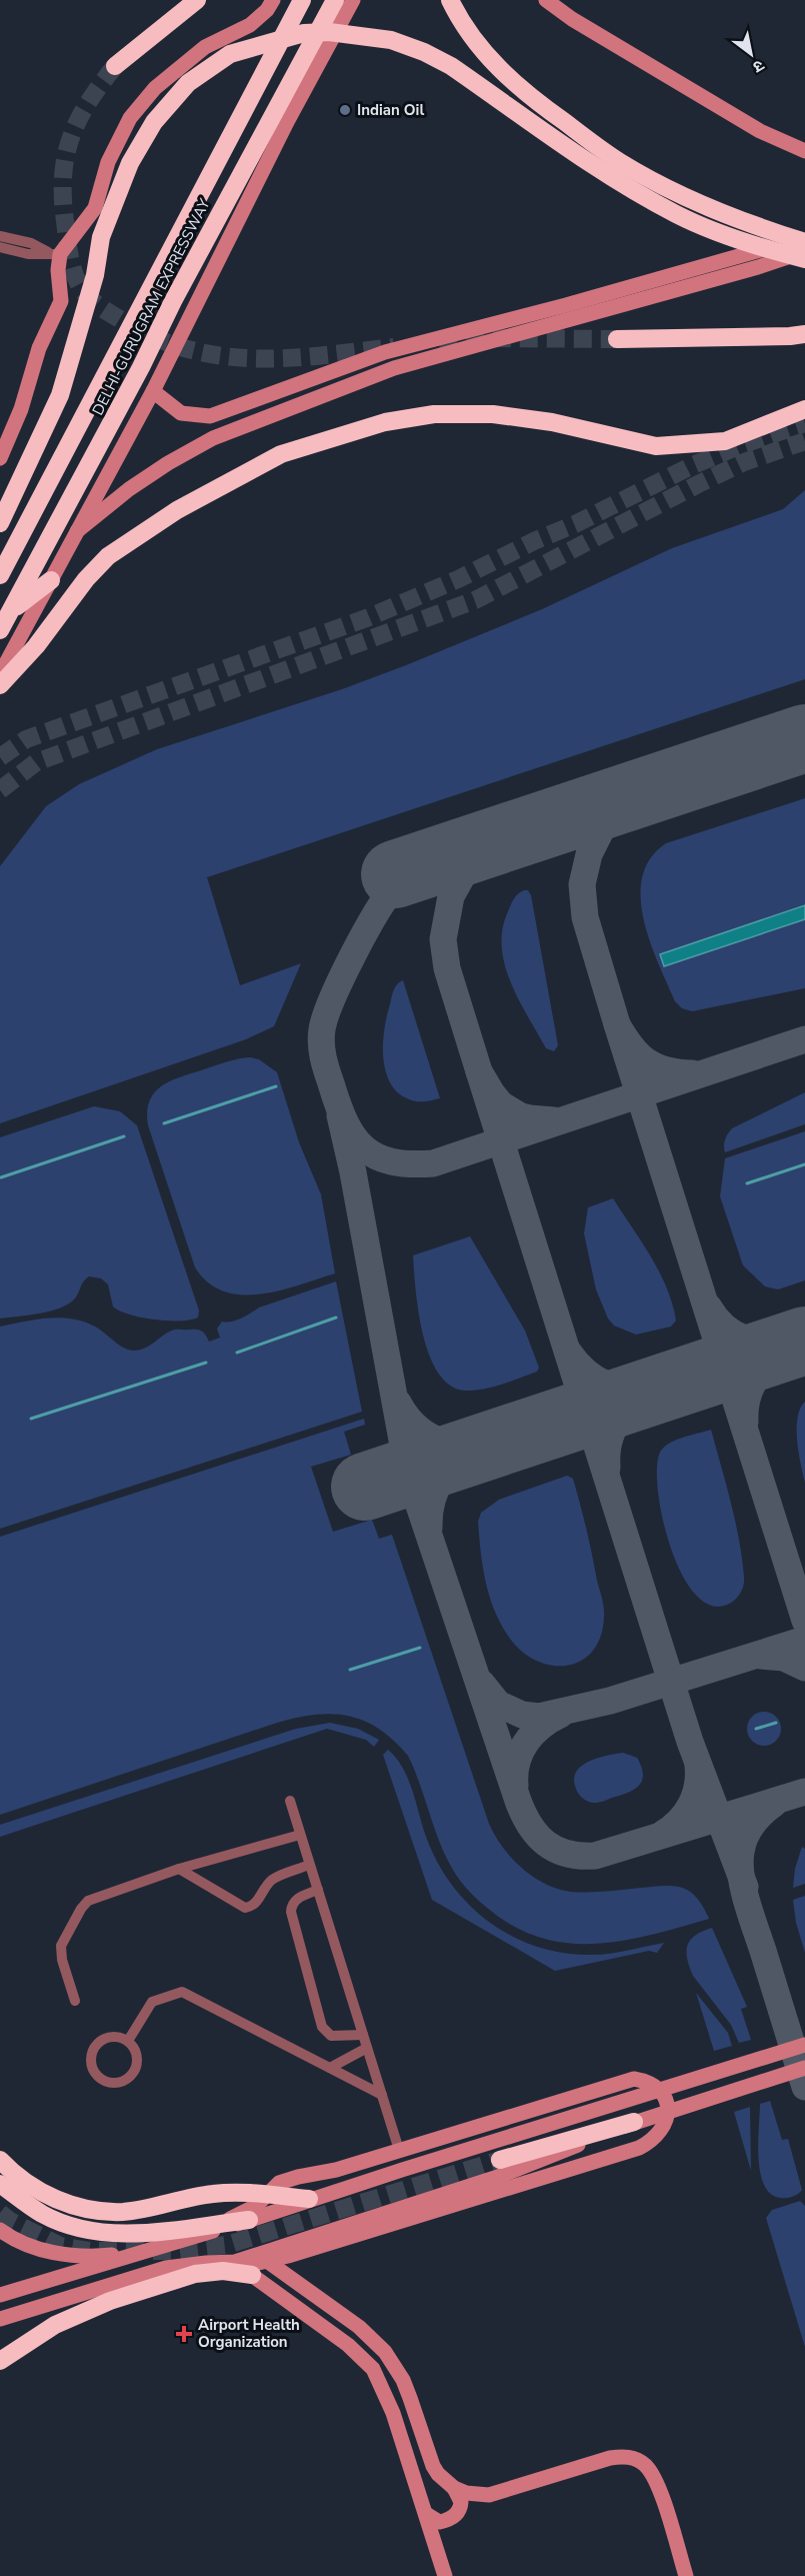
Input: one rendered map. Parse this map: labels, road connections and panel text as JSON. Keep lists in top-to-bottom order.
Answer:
{
  "streets": {
    "highway": ["DELHI-GURUGRAM EXPRESSWAY"]
  },
  "places": {
    "other": ["Indian Oil"],
    "health": ["Airport Health Organization"]
  },
  "north": "bottom right"
}
